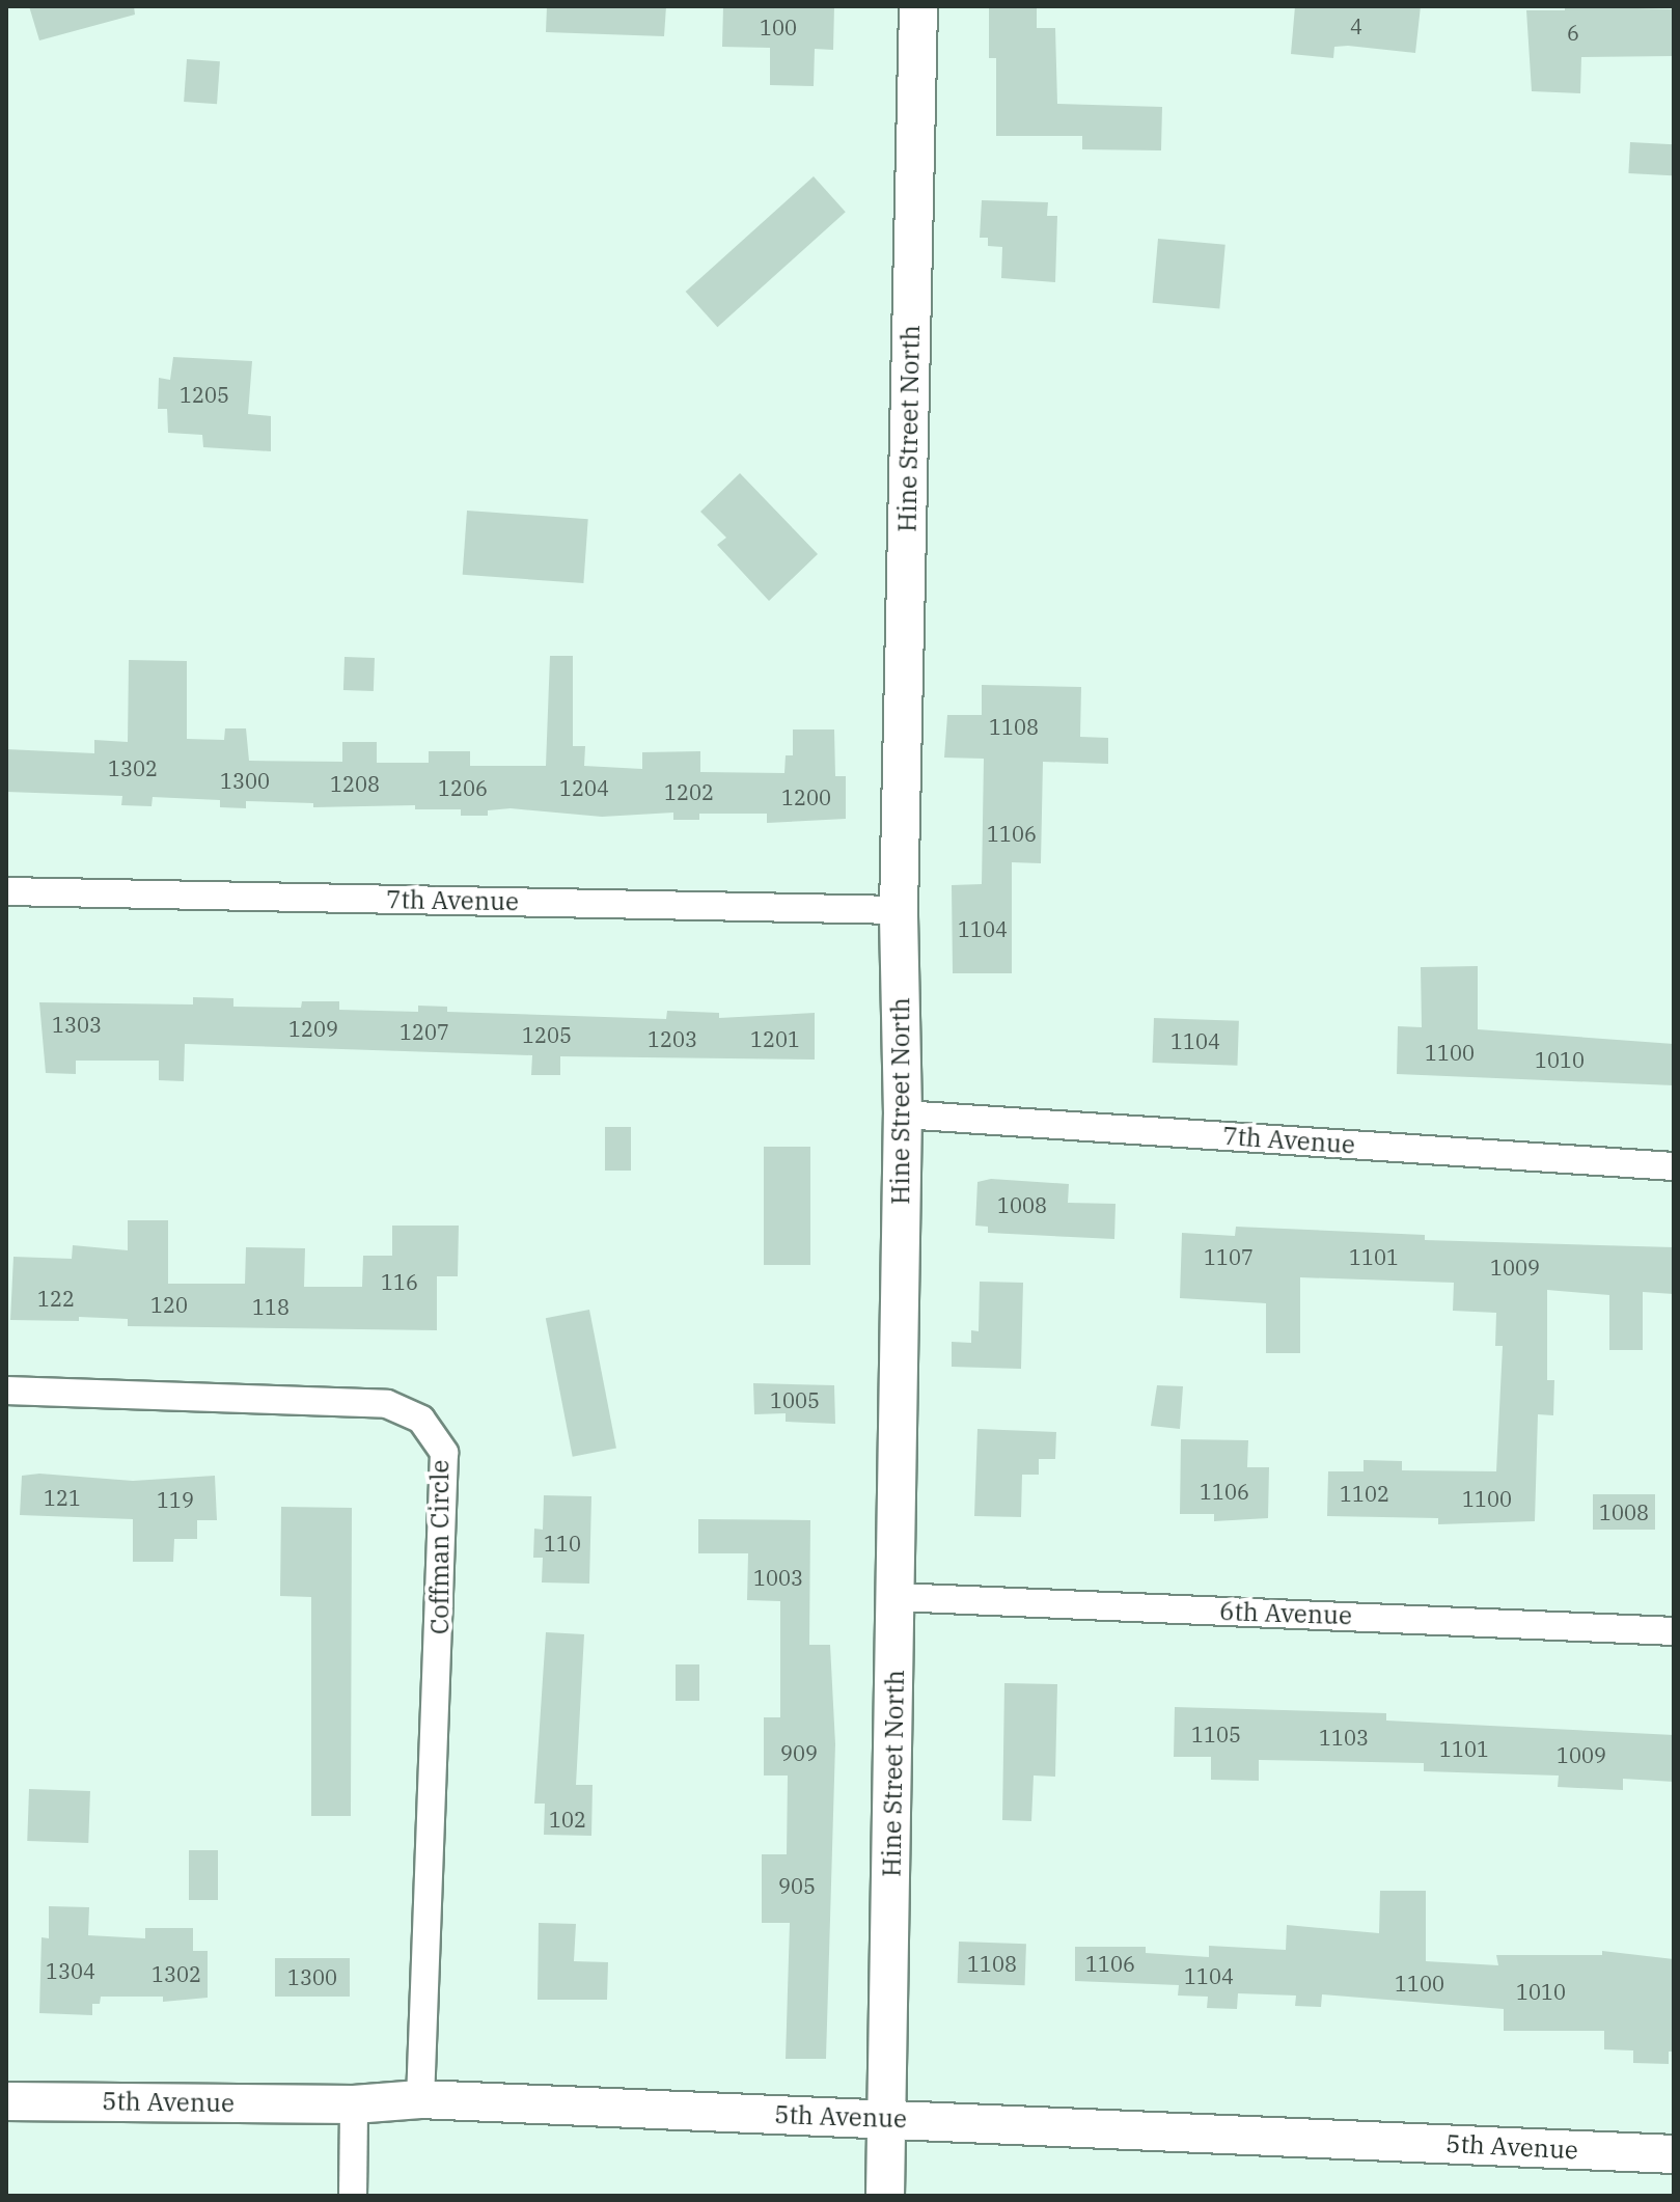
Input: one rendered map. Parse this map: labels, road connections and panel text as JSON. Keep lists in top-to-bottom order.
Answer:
{
  "streets": {
    "street": [
      "Hine Street North",
      "7th Avenue",
      "Coffman Circle",
      "6th Avenue",
      "5th Avenue"
    ]
  },
  "crossings": [
    ["Hine Street North", "7th Avenue"],
    ["Hine Street North", "6th Avenue"],
    ["Hine Street North", "5th Avenue"],
    ["Coffman Circle", "5th Avenue"]
  ],
  "house_numbers": [
    "4",
    "100",
    "6",
    "1205",
    "1108",
    "1302",
    "1300",
    "1208",
    "1206",
    "1204",
    "1202",
    "1200",
    "1106",
    "1104",
    "1303",
    "1209",
    "1207",
    "1205",
    "1203",
    "1201",
    "1104",
    "1100",
    "1010",
    "1008",
    "1107",
    "1101",
    "1009",
    "116",
    "122",
    "120",
    "118",
    "1005",
    "1106",
    "1102",
    "121",
    "1100",
    "119",
    "1008",
    "110",
    "1003",
    "1105",
    "1103",
    "1101",
    "909",
    "1009",
    "102",
    "905",
    "1108",
    "1106",
    "1304",
    "1302",
    "1104",
    "1300",
    "1100",
    "1010"
  ]
}
